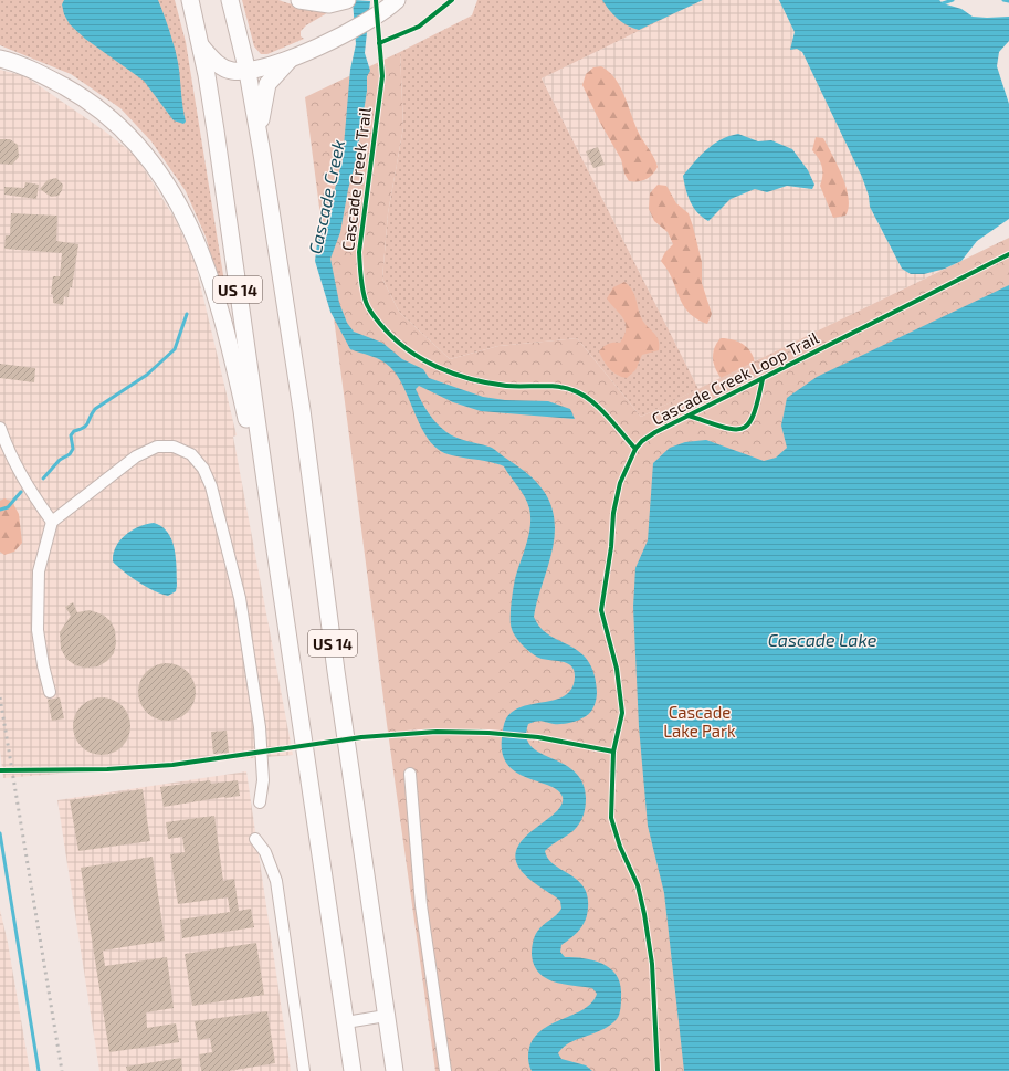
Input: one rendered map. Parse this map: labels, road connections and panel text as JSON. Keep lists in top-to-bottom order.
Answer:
{
  "streets": {
    "highway": ["US 14"],
    "cycle path": ["Cascade Creek Trail", "Cascade Creek Loop Trail"]
  },
  "water": ["Cascade Creek", "Cascade Lake"],
  "parks": ["Cascade Lake Park"]
}
